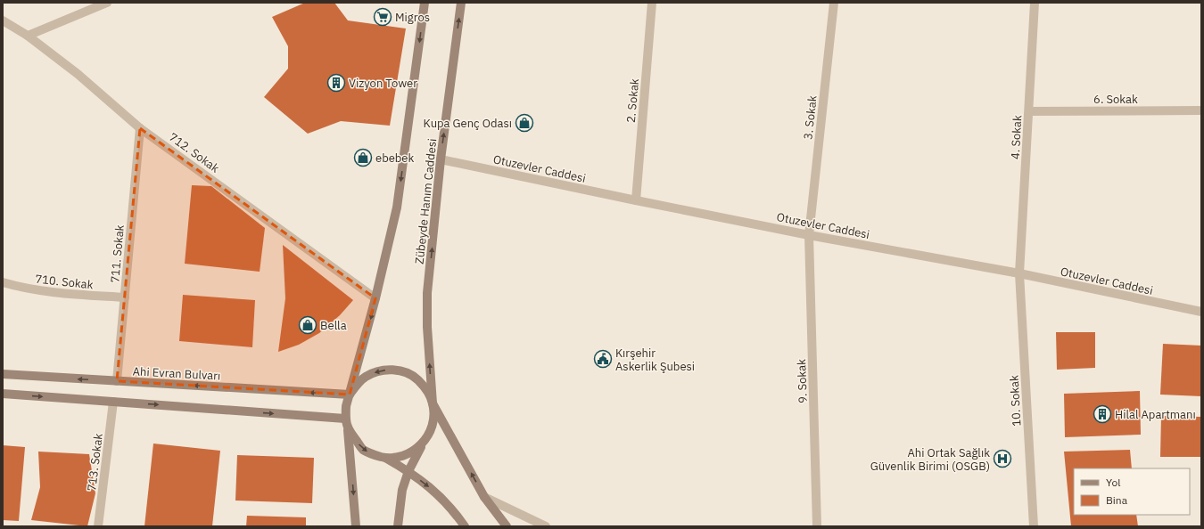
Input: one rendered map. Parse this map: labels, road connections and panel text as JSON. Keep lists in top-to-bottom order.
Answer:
{
  "streets": {
    "main road": ["Zübeyde Hanım Caddesi", "Ahi Evran Bulvarı"],
    "street": [
      "6. Sokak",
      "2. Sokak",
      "3. Sokak",
      "4. Sokak",
      "712. Sokak",
      "Otuzevler Caddesi",
      "711. Sokak",
      "710. Sokak",
      "9. Sokak",
      "10. Sokak",
      "713. Sokak"
    ]
  },
  "crossings": [
    ["6. Sokak", "4. Sokak"],
    ["2. Sokak", "Otuzevler Caddesi"],
    ["3. Sokak", "Otuzevler Caddesi"],
    ["3. Sokak", "9. Sokak"],
    ["4. Sokak", "Otuzevler Caddesi"],
    ["4. Sokak", "10. Sokak"],
    ["712. Sokak", "711. Sokak"],
    ["Otuzevler Caddesi", "Zübeyde Hanım Caddesi"],
    ["Otuzevler Caddesi", "9. Sokak"],
    ["Otuzevler Caddesi", "10. Sokak"],
    ["Zübeyde Hanım Caddesi", "Ahi Evran Bulvarı"],
    ["711. Sokak", "710. Sokak"],
    ["711. Sokak", "Ahi Evran Bulvarı"]
  ],
  "places": {
    "supermarket": ["Migros"],
    "building": ["Vizyon Tower", "Hilal Apartmanı"],
    "shop": ["Kupa Genç Odası", "ebebek", "Bella"],
    "public building": ["Kırşehir Askerlik Şubesi"],
    "hospital": ["Ahi Ortak Sağlık Güvenlik Birimi (OSGB)"]
  },
  "legend": ["Yol", "Bina"]
}
